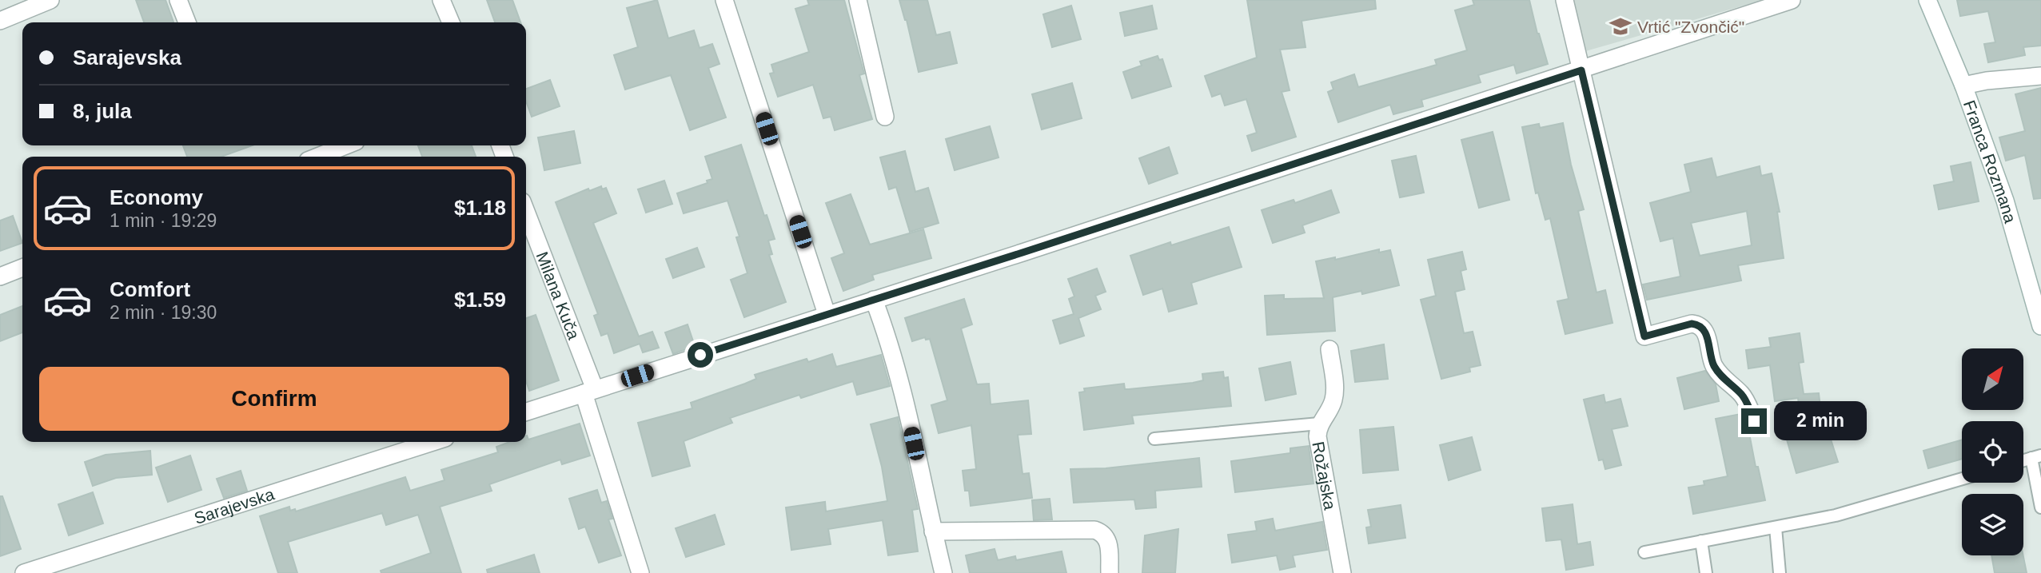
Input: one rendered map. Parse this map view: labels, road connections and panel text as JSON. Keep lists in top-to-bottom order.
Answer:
{
  "streets": {
    "street": [
      "Franca Rozmana",
      "Milana Kuča",
      "Rožajska",
      "Sarajevska"
    ]
  },
  "places": {
    "school or university": ["Vrtić \"Zvončić\""]
  },
  "north": "top right",
  "page": {
    "banner": ["Sarajevska", "8, jula"],
    "list": [
      {
        "name": "Economy",
        "note": "1 min · 19:29",
        "value": "$1.18"
      },
      {
        "name": "Comfort",
        "note": "2 min · 19:30",
        "value": "$1.59"
      }
    ],
    "buttons": "Confirm",
    "bubble": "2 min"
  }
}
